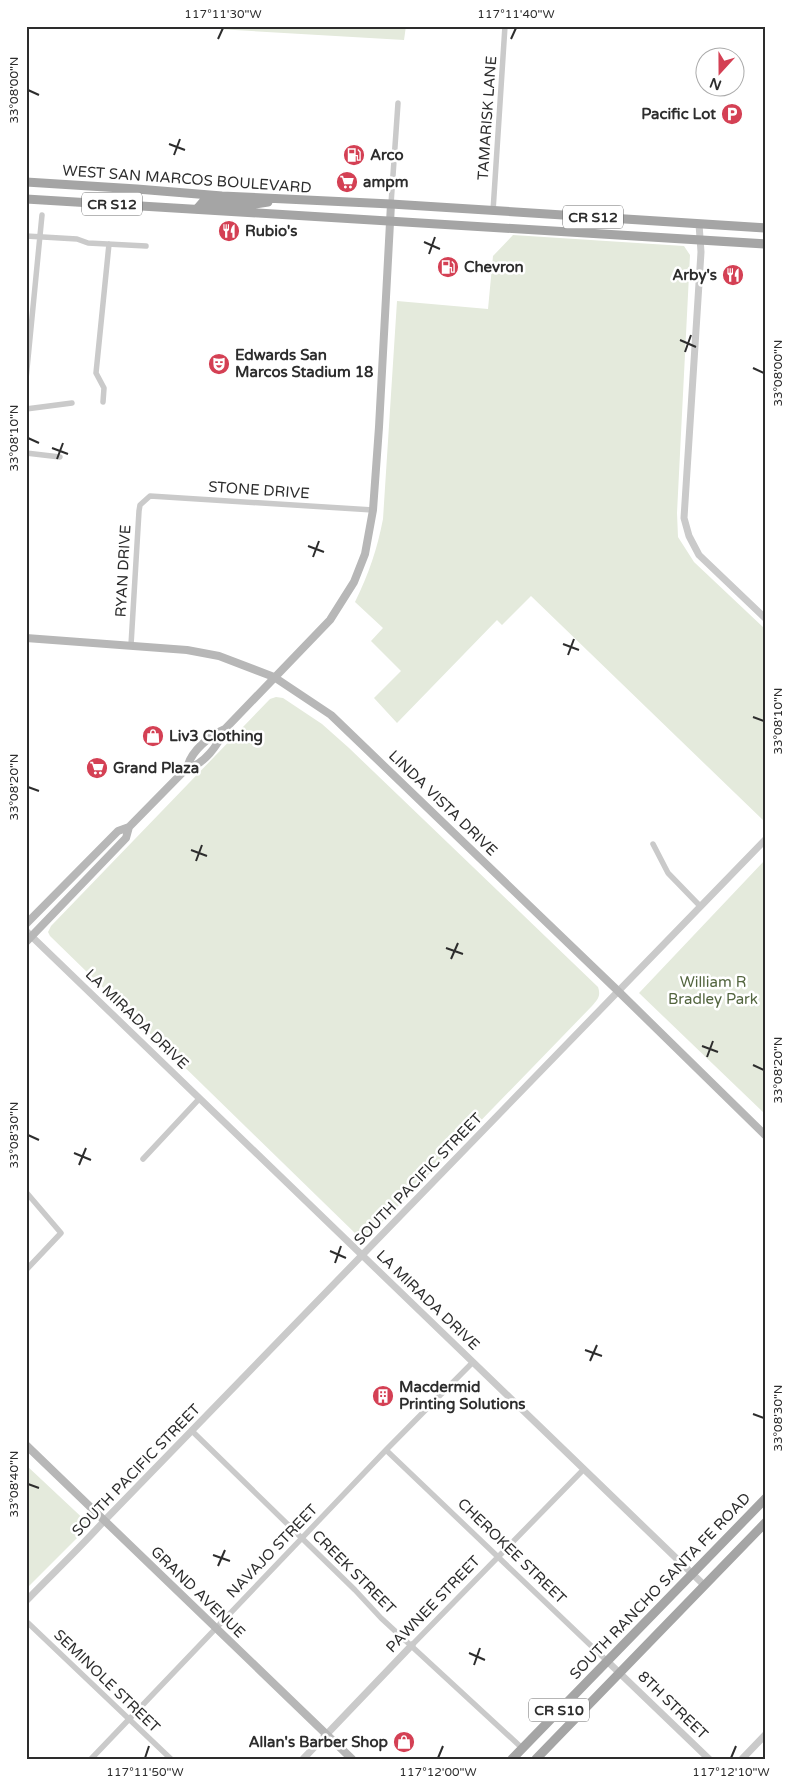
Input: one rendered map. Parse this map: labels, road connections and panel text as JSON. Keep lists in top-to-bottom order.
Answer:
{
  "streets": {
    "main road": [
      "WEST SAN MARCOS BOULEVARD",
      "CR S12",
      "LINDA VISTA DRIVE",
      "SOUTH RANCHO SANTA FE ROAD",
      "GRAND AVENUE",
      "CR S10"
    ],
    "street": [
      "TAMARISK LANE",
      "STONE DRIVE",
      "RYAN DRIVE",
      "LA MIRADA DRIVE",
      "SOUTH PACIFIC STREET",
      "NAVAJO STREET",
      "CHEROKEE STREET",
      "CREEK STREET",
      "PAWNEE STREET",
      "SEMINOLE STREET",
      "8TH STREET"
    ]
  },
  "crossings": [
    ["TAMARISK LANE", "WEST SAN MARCOS BOULEVARD"],
    ["STONE DRIVE", "RYAN DRIVE"],
    ["RYAN DRIVE", "LINDA VISTA DRIVE"],
    ["LINDA VISTA DRIVE", "SOUTH PACIFIC STREET"],
    ["LA MIRADA DRIVE", "SOUTH PACIFIC STREET"],
    ["LA MIRADA DRIVE", "NAVAJO STREET"],
    ["LA MIRADA DRIVE", "SOUTH RANCHO SANTA FE ROAD"],
    ["LA MIRADA DRIVE", "PAWNEE STREET"],
    ["SOUTH PACIFIC STREET", "CREEK STREET"],
    ["SOUTH PACIFIC STREET", "GRAND AVENUE"],
    ["NAVAJO STREET", "CHEROKEE STREET"],
    ["NAVAJO STREET", "CREEK STREET"],
    ["NAVAJO STREET", "GRAND AVENUE"],
    ["NAVAJO STREET", "SEMINOLE STREET"],
    ["CHEROKEE STREET", "SOUTH RANCHO SANTA FE ROAD"],
    ["CHEROKEE STREET", "PAWNEE STREET"],
    ["CHEROKEE STREET", "8TH STREET"],
    ["CREEK STREET", "SOUTH RANCHO SANTA FE ROAD"],
    ["CREEK STREET", "PAWNEE STREET"],
    ["SOUTH RANCHO SANTA FE ROAD", "8TH STREET"],
    ["GRAND AVENUE", "PAWNEE STREET"]
  ],
  "parks": ["William R Bradley Park"],
  "places": {
    "parking": ["Pacific Lot"],
    "fuel station": ["Arco", "Chevron"],
    "supermarket": ["ampm", "Grand Plaza"],
    "restaurant": ["Rubio's", "Arby's"],
    "theatre": ["Edwards San Marcos Stadium 18"],
    "shop": ["Liv3 Clothing", "Allan's Barber Shop"],
    "building": ["Macdermid Printing Solutions"]
  },
  "north": "bottom",
  "coordinates": [
    "117°11'30\"W",
    "117°11'40\"W",
    "33°08'00\"N",
    "33°08'10\"N",
    "33°08'20\"N",
    "33°08'30\"N",
    "33°08'40\"N",
    "117°11'50\"W",
    "117°12'00\"W",
    "117°12'10\"W"
  ]
}
